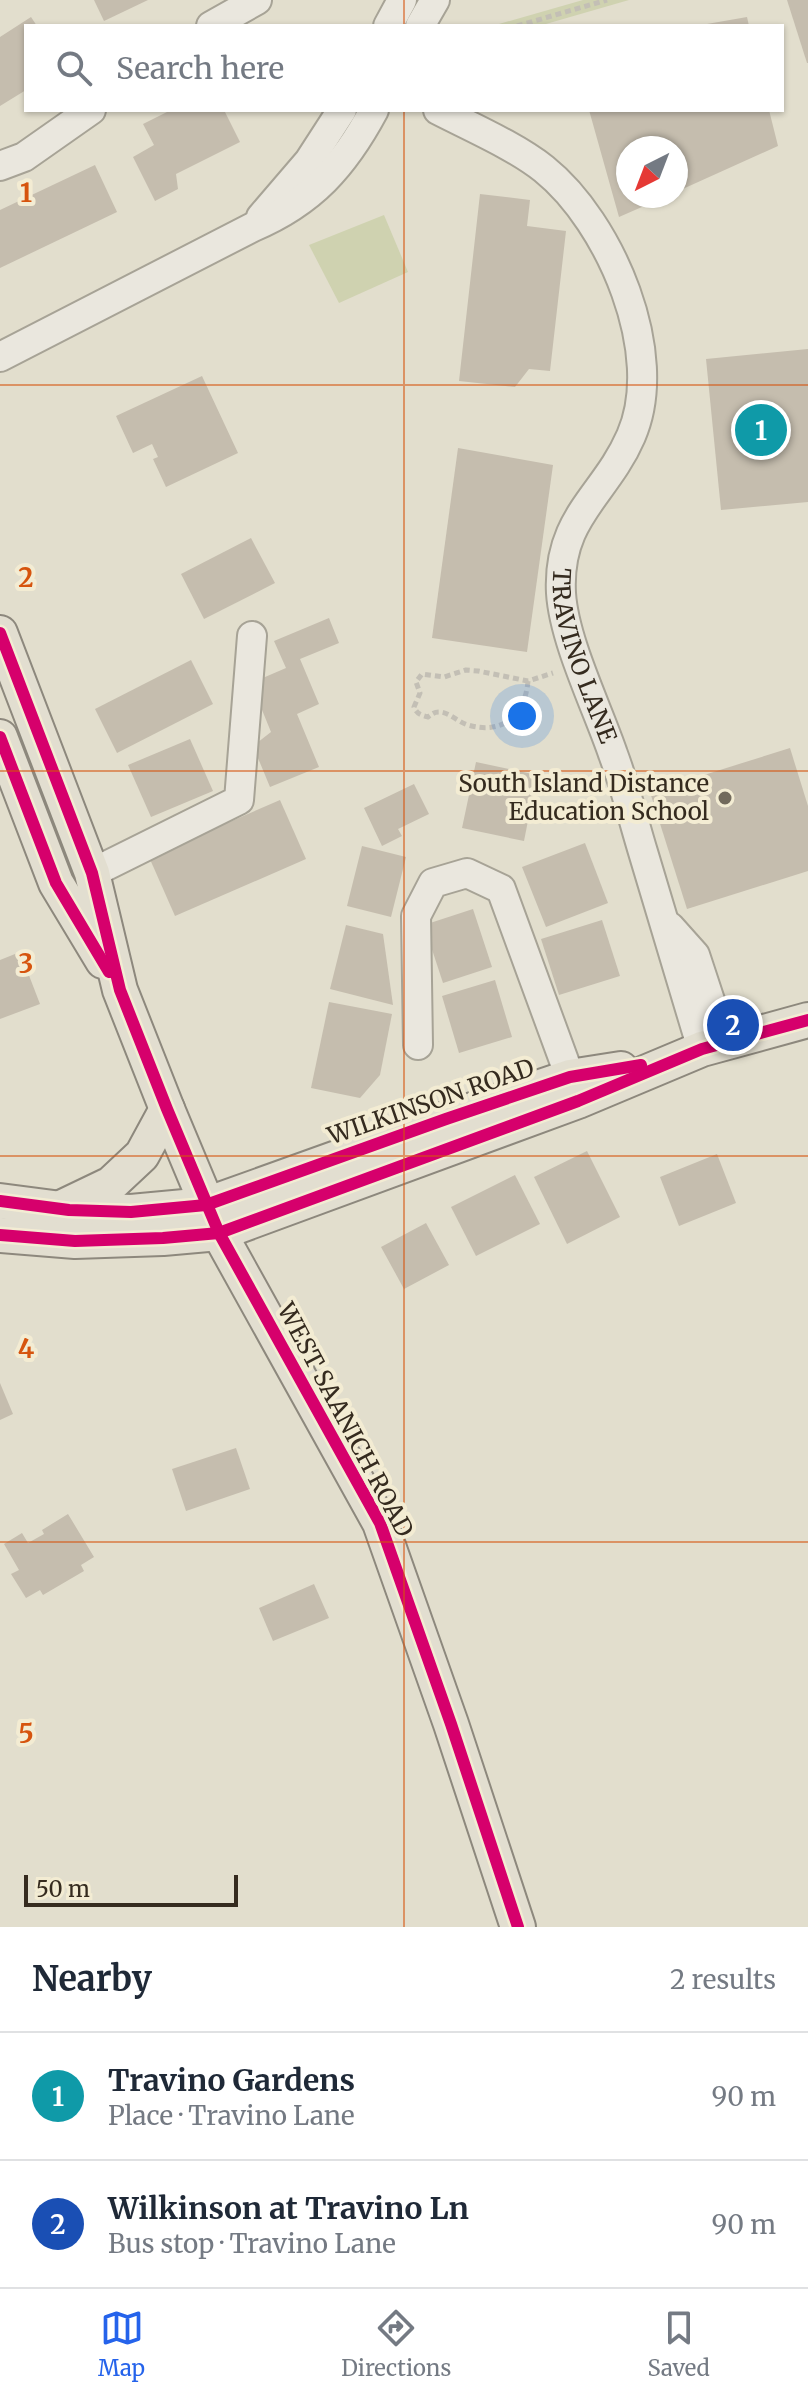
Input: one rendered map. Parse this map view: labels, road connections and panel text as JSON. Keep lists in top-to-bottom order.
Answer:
{
  "streets": {
    "main road": ["WILKINSON ROAD", "WEST SAANICH ROAD"],
    "street": ["TRAVINO LANE"]
  },
  "crossings": [
    ["TRAVINO LANE", "WILKINSON ROAD"],
    ["WILKINSON ROAD", "WEST SAANICH ROAD"]
  ],
  "places": ["South Island Distance Education School"],
  "scale_bar": "50 m",
  "north": "bottom left",
  "page": {
    "search": "Search here",
    "pins": ["1", "2"],
    "scale": "50 m",
    "heading": ["Nearby", "2 results"],
    "list": [
      {
        "mark": "1",
        "name": "Travino Gardens",
        "note": "Place · Travino Lane",
        "value": "90 m"
      },
      {
        "mark": "2",
        "name": "Wilkinson at Travino Ln",
        "note": "Bus stop · Travino Lane",
        "value": "90 m"
      }
    ],
    "nav": ["Map", "Directions", "Saved"]
  },
  "grid": {
    "rows": [
      "1",
      "2",
      "3",
      "4",
      "5"
    ]
  }
}
